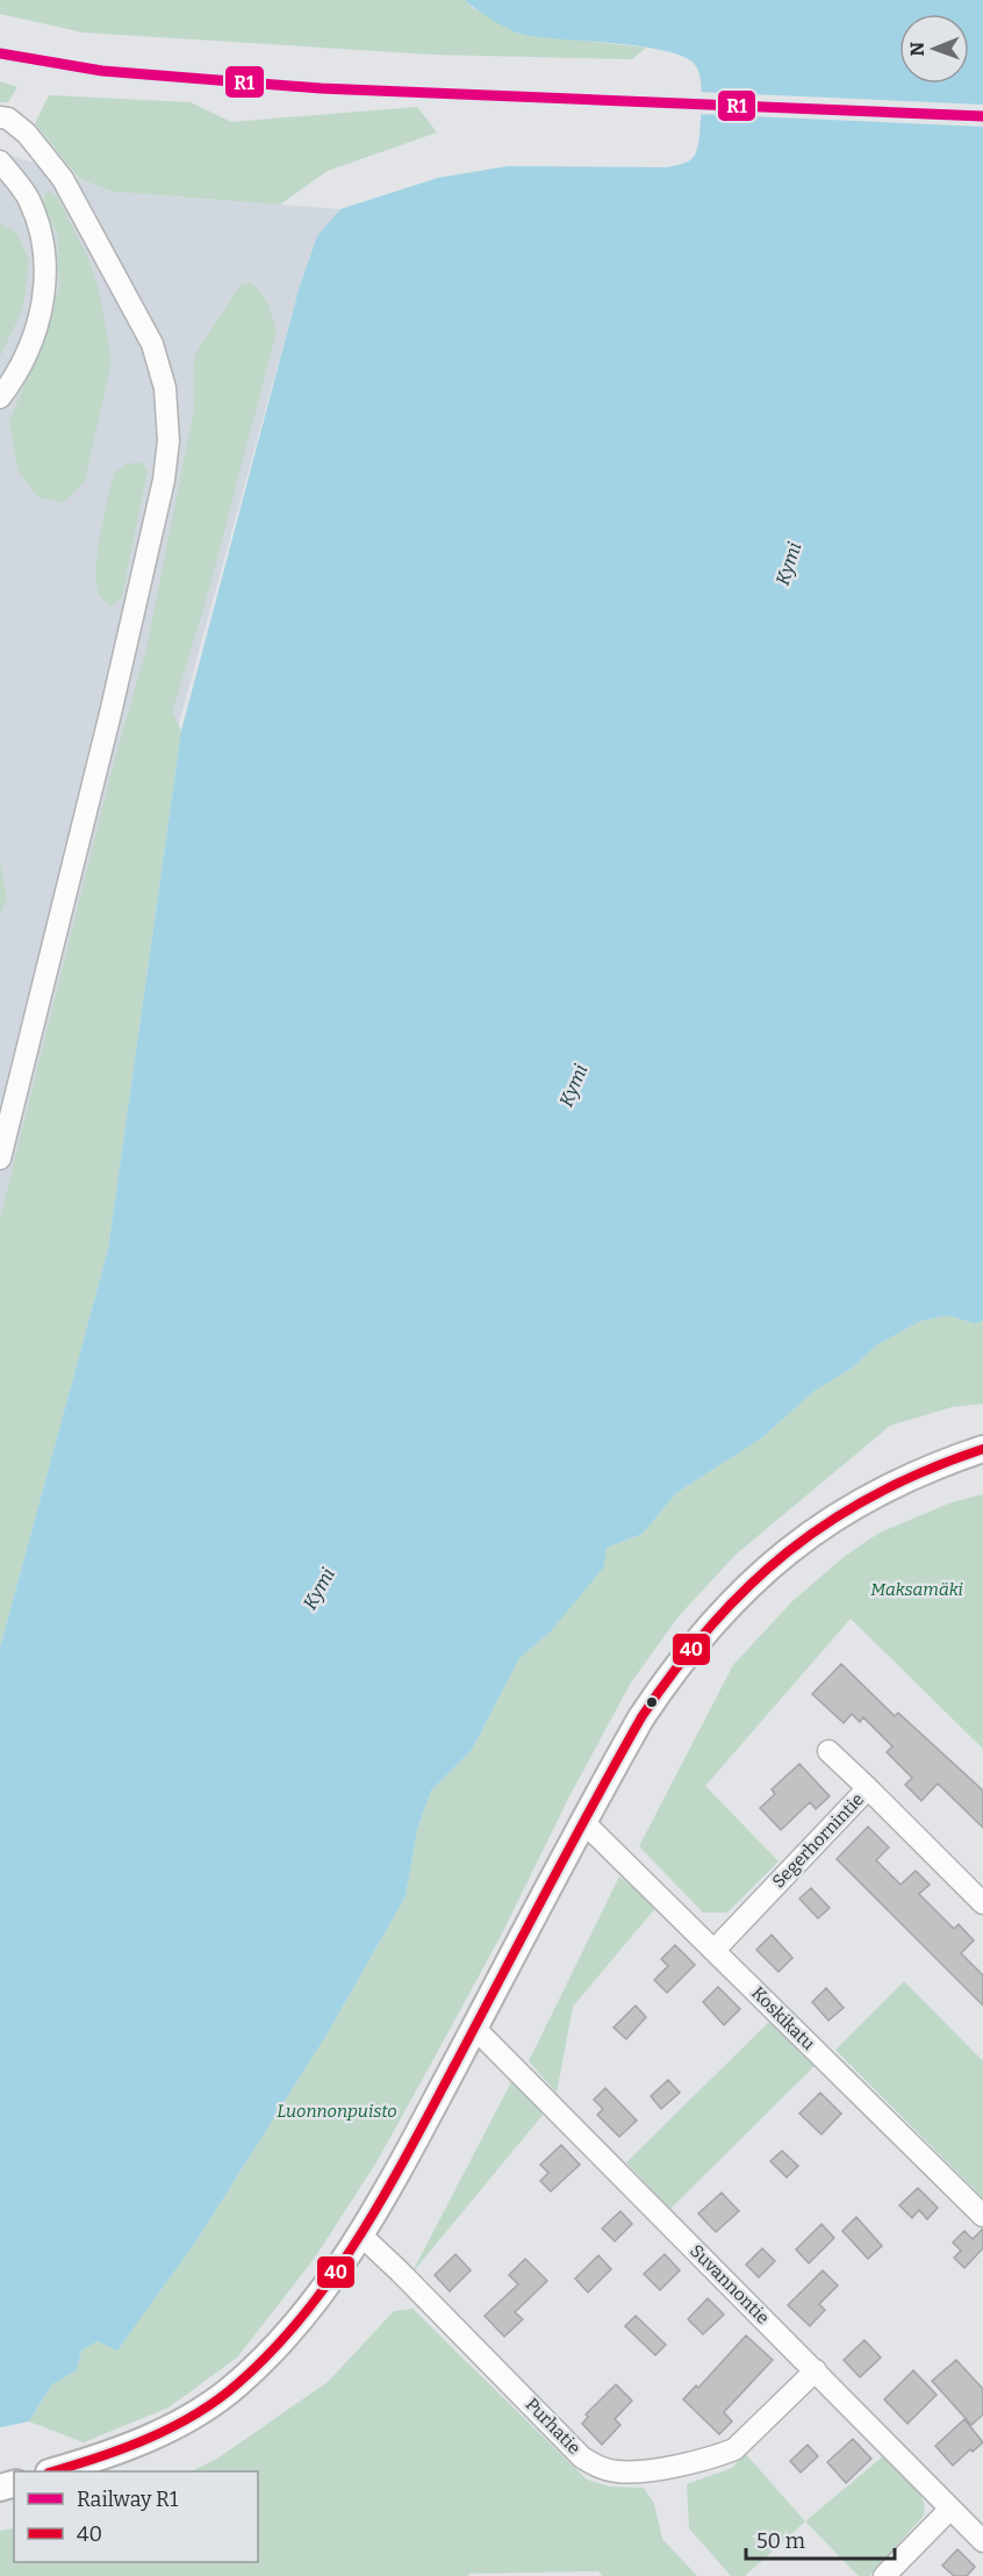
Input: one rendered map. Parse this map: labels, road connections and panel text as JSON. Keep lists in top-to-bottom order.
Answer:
{
  "streets": {
    "street": [
      "Segerhornintie",
      "Koskikatu",
      "Suvannontie",
      "Purhatie"
    ]
  },
  "crossings": [
    ["Segerhornintie", "Koskikatu"],
    ["Suvannontie", "Purhatie"]
  ],
  "water": ["Kymi"],
  "parks": ["Maksamäki", "Luonnonpuisto"],
  "lines": ["rail line R1", "transit line 40"],
  "legend": ["Railway R1", "40"],
  "scale_bar": "50 m",
  "north": "left"
}
